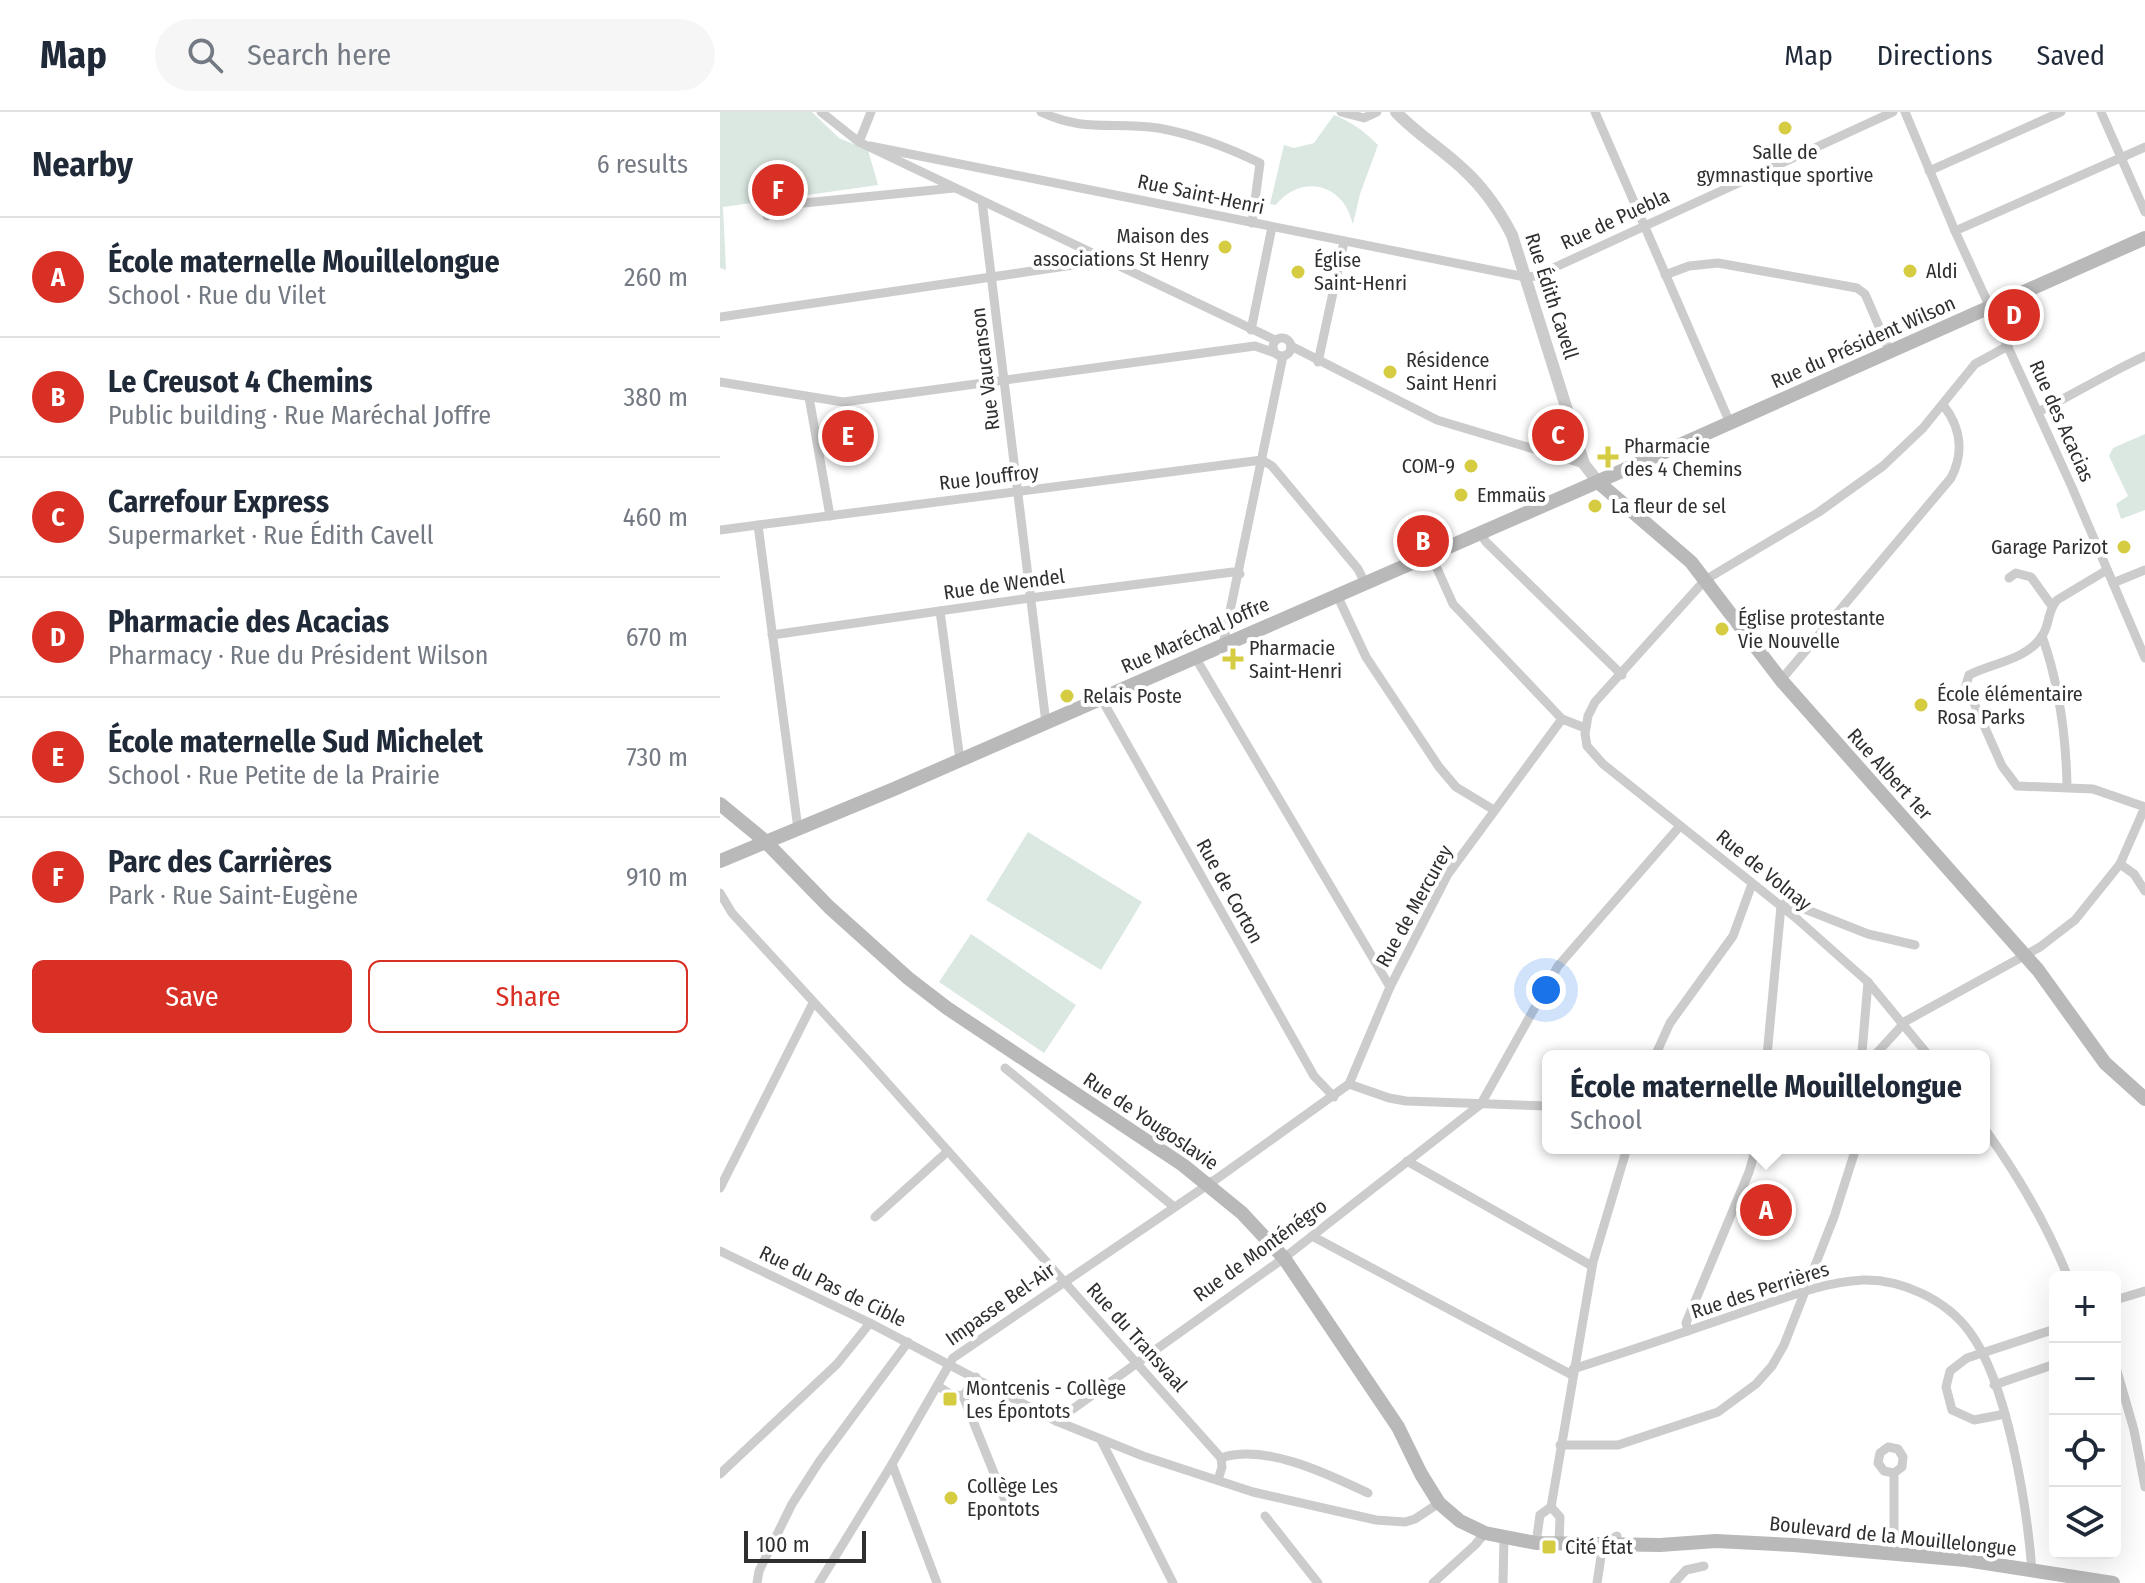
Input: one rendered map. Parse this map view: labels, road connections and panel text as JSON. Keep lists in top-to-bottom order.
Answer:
{
  "streets": {
    "main road": [
      "Rue du Président Wilson",
      "Rue Maréchal Joffre",
      "Rue Albert 1er",
      "Rue de Yougoslavie",
      "Boulevard de la Mouillelongue"
    ],
    "street": [
      "Rue Saint-Henri",
      "Rue de Puebla",
      "Rue Édith Cavell",
      "Rue Vaucanson",
      "Rue des Acacias",
      "Rue Jouffroy",
      "Rue de Wendel",
      "Rue de Volnay",
      "Rue de Corton",
      "Rue de Mercurey",
      "Rue de Monténégro",
      "Rue du Pas de Cible",
      "Rue des Perrières",
      "Impasse Bel-Air",
      "Rue du Transvaal"
    ]
  },
  "crossings": [
    ["Rue Saint-Henri", "Rue de Puebla"],
    ["Rue Saint-Henri", "Rue Édith Cavell"],
    ["Rue de Puebla", "Rue Édith Cavell"],
    ["Rue Édith Cavell", "Rue du Président Wilson"],
    ["Rue Édith Cavell", "Rue Maréchal Joffre"],
    ["Rue Édith Cavell", "Rue Albert 1er"],
    ["Rue du Président Wilson", "Rue des Acacias"],
    ["Rue du Président Wilson", "Rue Maréchal Joffre"],
    ["Rue du Président Wilson", "Rue Albert 1er"],
    ["Rue Vaucanson", "Rue Jouffroy"],
    ["Rue Vaucanson", "Rue de Wendel"],
    ["Rue Vaucanson", "Rue Maréchal Joffre"],
    ["Rue Maréchal Joffre", "Rue Albert 1er"],
    ["Rue Maréchal Joffre", "Rue de Corton"],
    ["Rue Maréchal Joffre", "Rue de Yougoslavie"],
    ["Rue de Corton", "Impasse Bel-Air"],
    ["Rue de Mercurey", "Impasse Bel-Air"],
    ["Rue de Yougoslavie", "Rue de Monténégro"],
    ["Rue de Yougoslavie", "Impasse Bel-Air"],
    ["Rue de Yougoslavie", "Boulevard de la Mouillelongue"],
    ["Rue de Monténégro", "Rue du Pas de Cible"],
    ["Rue de Monténégro", "Rue du Transvaal"],
    ["Rue du Pas de Cible", "Impasse Bel-Air"],
    ["Rue des Perrières", "Boulevard de la Mouillelongue"],
    ["Impasse Bel-Air", "Rue du Transvaal"]
  ],
  "places": {
    "other": [
      "Salle de gymnastique sportive",
      "Maison des associations St Henry",
      "Aldi",
      "Église Saint-Henri",
      "Résidence Saint Henri",
      "COM-9",
      "Emmaüs",
      "La fleur de sel",
      "Garage Parizot",
      "Église protestante Vie Nouvelle",
      "Relais Poste",
      "École élémentaire Rosa Parks",
      "Collège Les Epontots"
    ],
    "health": ["Pharmacie des 4 Chemins", "Pharmacie Saint-Henri"],
    "transit": ["Montcenis - Collège Les Épontots", "Cité État"]
  },
  "scale_bar": "100 m",
  "page": {
    "header": "Map",
    "search": "Search here",
    "nav": ["Map", "Directions", "Saved"],
    "heading": ["Nearby", "6 results"],
    "pins": [
      "F",
      "D",
      "C",
      "E",
      "B",
      "A"
    ],
    "list": [
      {
        "mark": "A",
        "name": "École maternelle Mouillelongue",
        "note": "School · Rue du Vilet",
        "value": "260 m"
      },
      {
        "mark": "B",
        "name": "Le Creusot 4 Chemins",
        "note": "Public building · Rue Maréchal Joffre",
        "value": "380 m"
      },
      {
        "mark": "C",
        "name": "Carrefour Express",
        "note": "Supermarket · Rue Édith Cavell",
        "value": "460 m"
      },
      {
        "mark": "D",
        "name": "Pharmacie des Acacias",
        "note": "Pharmacy · Rue du Président Wilson",
        "value": "670 m"
      },
      {
        "mark": "E",
        "name": "École maternelle Sud Michelet",
        "note": "School · Rue Petite de la Prairie",
        "value": "730 m"
      },
      {
        "mark": "F",
        "name": "Parc des Carrières",
        "note": "Park · Rue Saint-Eugène",
        "value": "910 m"
      }
    ],
    "buttons": ["Save", "Share"],
    "popup": ["École maternelle Mouillelongue", "School"],
    "map_buttons": ["+", "−"],
    "scale": "100 m"
  }
}
